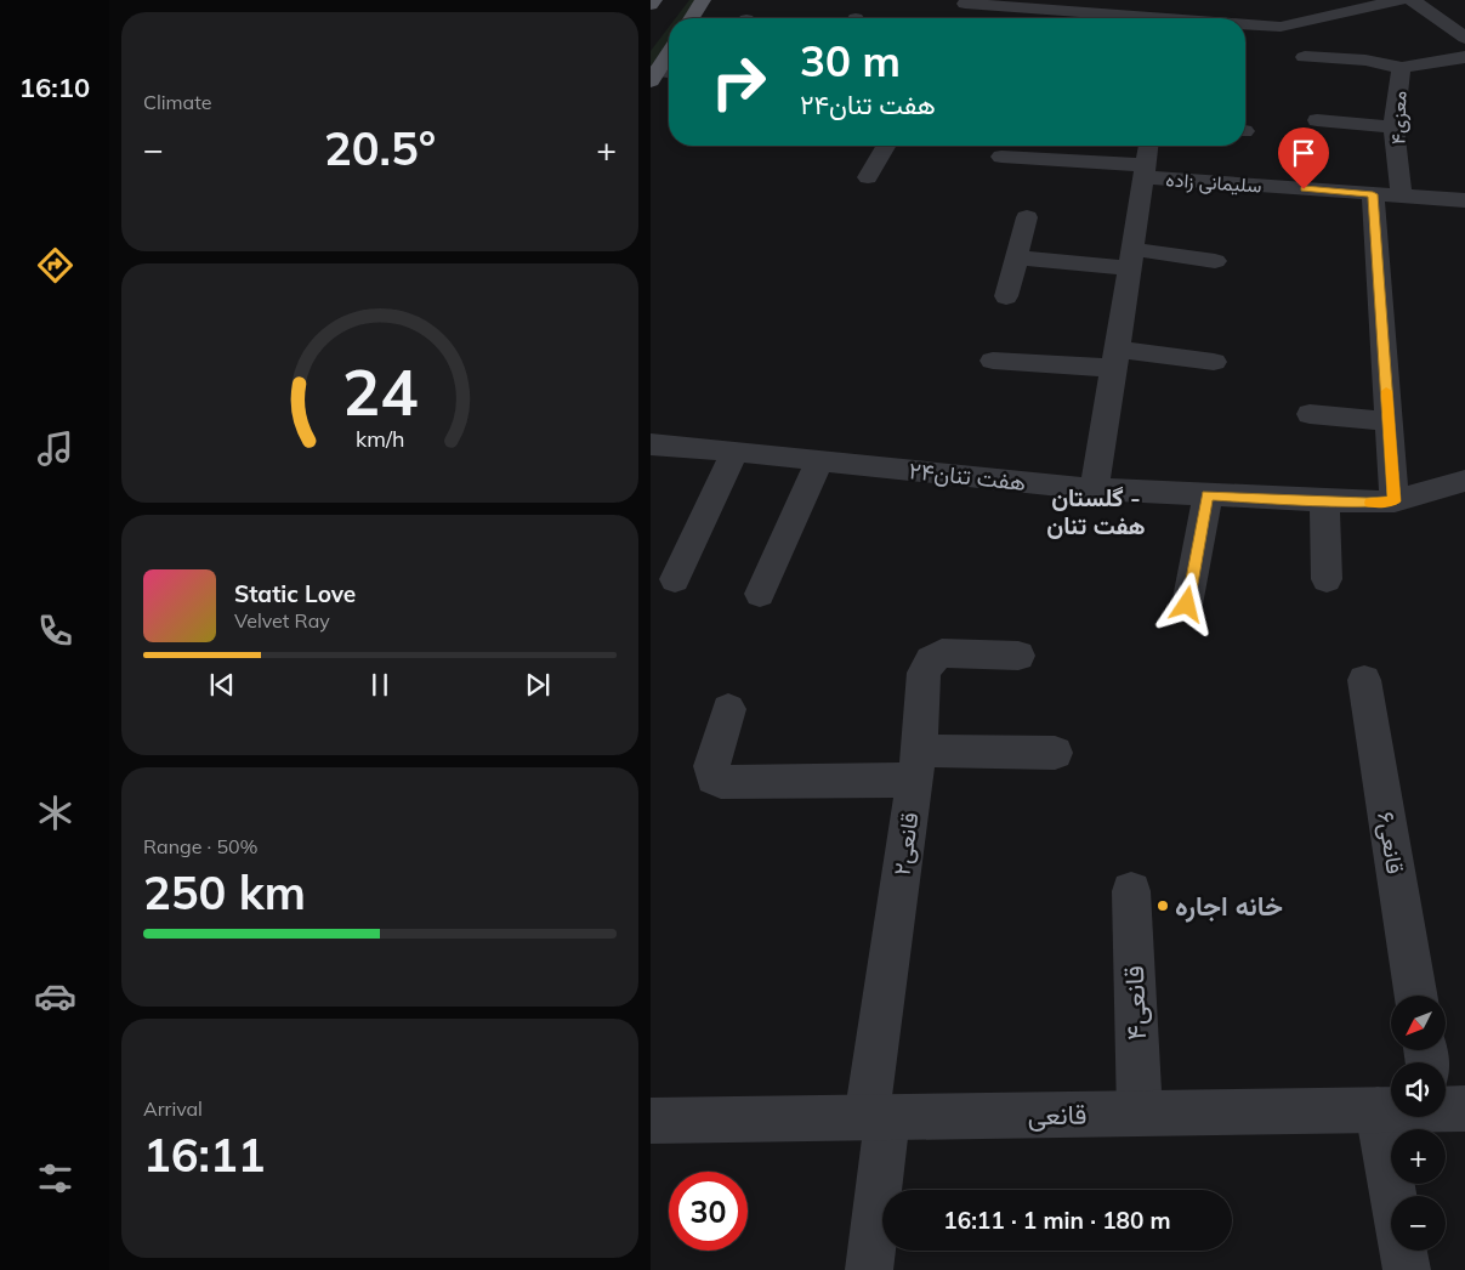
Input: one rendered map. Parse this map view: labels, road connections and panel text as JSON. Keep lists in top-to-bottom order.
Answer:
{
  "streets": {
    "street": [
      "۴معزی",
      "سلیمانی زاده",
      "هفت تنان۲۴",
      "۶قانعی",
      "۲قانعی",
      "۴قانعی",
      "قانعی"
    ]
  },
  "crossings": [
    ["۴معزی", "سلیمانی زاده"],
    ["۲قانعی", "قانعی"],
    ["۴قانعی", "قانعی"]
  ],
  "districts": ["گلستان - هفت تنان"],
  "places": ["خانه اجاره"],
  "north": "bottom left",
  "page": {
    "tabs": "16:10",
    "tile": [
      "Climate",
      ["Range · 50%", "250 km"],
      ["Arrival", "16:11"]
    ],
    "turn": ["30 m", "هفت تنان۲۴"],
    "heat": ["−", "20.5°", "+"],
    "song": ["Static Love", "Velvet Ray"],
    "map_buttons": ["+", "−"],
    "limit": "30",
    "trip": "16:11 · 1 min · 180 m",
    "gauge": ["24", "km/h"]
  }
}
